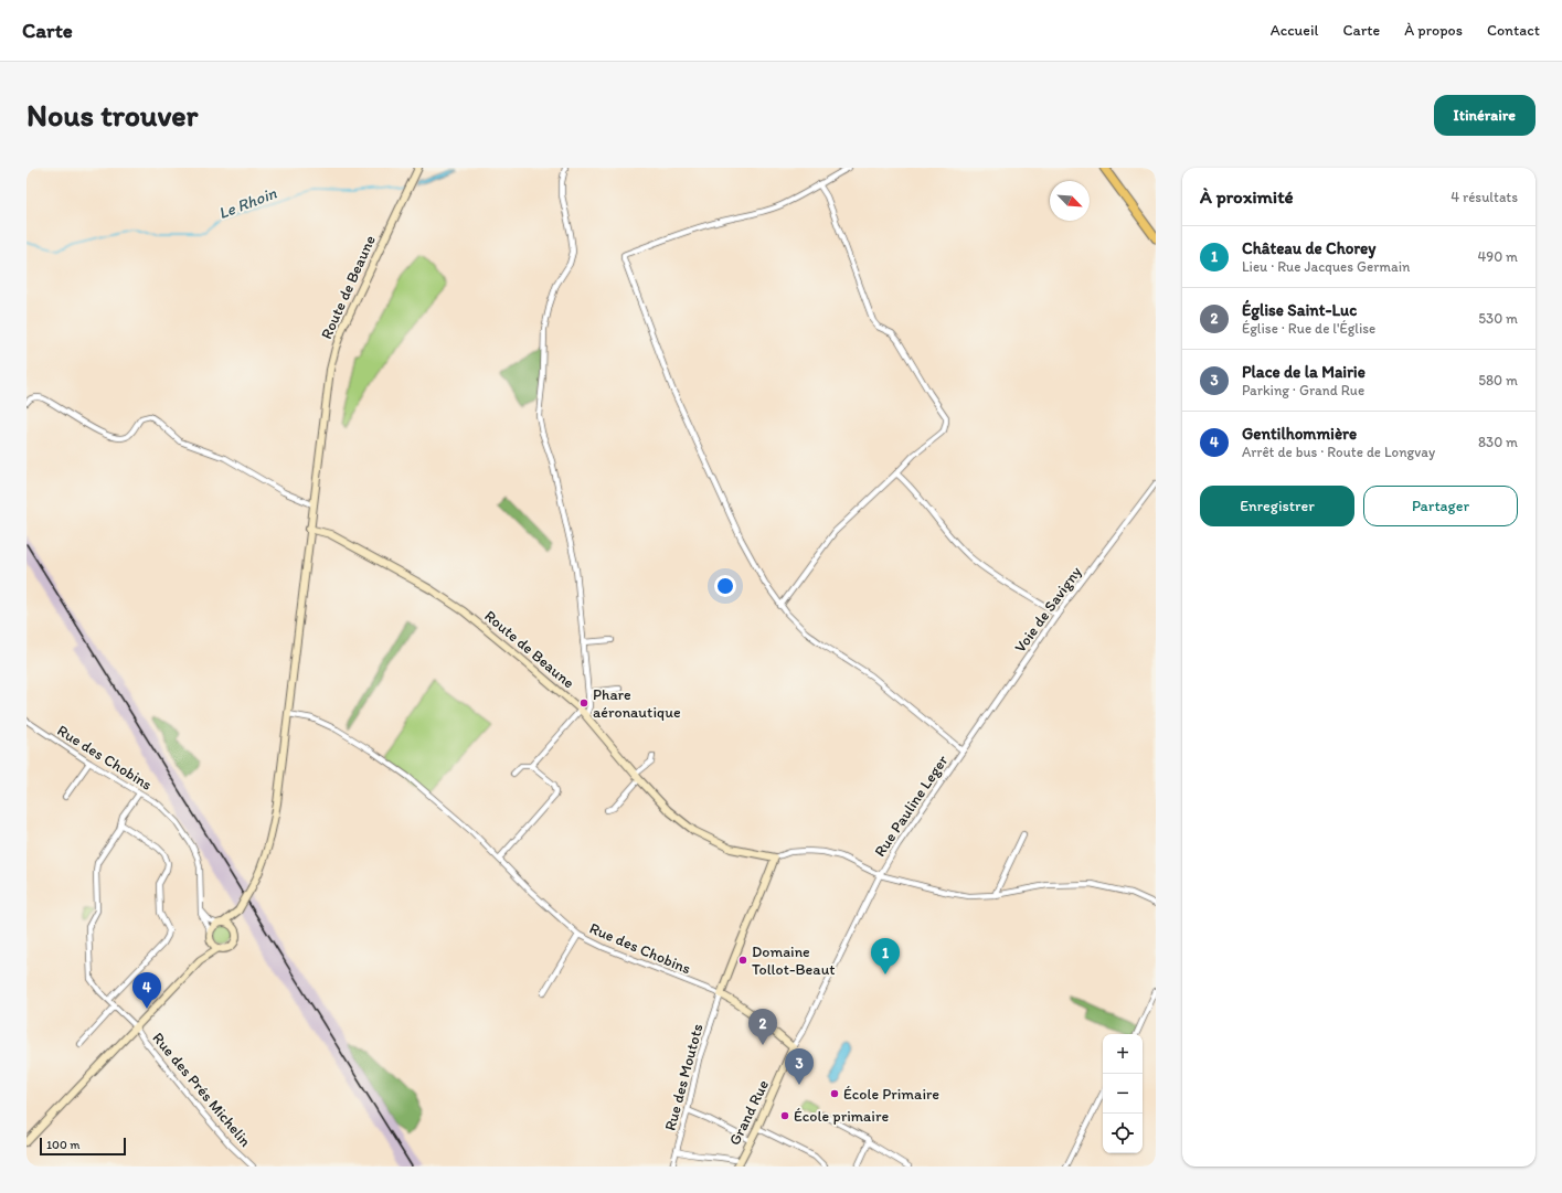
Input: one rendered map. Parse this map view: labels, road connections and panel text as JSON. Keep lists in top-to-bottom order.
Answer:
{
  "streets": {
    "street": [
      "Route de Beaune",
      "Voie de Savigny",
      "Rue des Chobins",
      "Rue Pauline Leger",
      "Rue des Moutots",
      "Rue des Prés Michelin",
      "Grand Rue"
    ]
  },
  "crossings": [
    ["Route de Beaune", "Rue des Chobins"],
    ["Voie de Savigny", "Rue Pauline Leger"],
    ["Rue des Chobins", "Rue des Moutots"],
    ["Rue des Chobins", "Rue des Prés Michelin"],
    ["Rue Pauline Leger", "Grand Rue"]
  ],
  "water": ["Le Rhoin"],
  "places": [
    "Phare aéronautique",
    "Domaine Tollot-Beaut",
    "École Primaire",
    "École primaire"
  ],
  "scale_bar": "100 m",
  "north": "bottom right",
  "page": {
    "header": "Carte",
    "nav": [
      "Accueil",
      "Carte",
      "À propos",
      "Contact"
    ],
    "buttons": [
      "Itinéraire",
      ["Enregistrer", "Partager"]
    ],
    "title": "Nous trouver",
    "heading": ["À proximité", "4 résultats"],
    "list": [
      {
        "mark": "1",
        "name": "Château de Chorey",
        "note": "Lieu · Rue Jacques Germain",
        "value": "490 m"
      },
      {
        "mark": "2",
        "name": "Église Saint-Luc",
        "note": "Église · Rue de l'Église",
        "value": "530 m"
      },
      {
        "mark": "3",
        "name": "Place de la Mairie",
        "note": "Parking · Grand Rue",
        "value": "580 m"
      },
      {
        "mark": "4",
        "name": "Gentilhommière",
        "note": "Arrêt de bus · Route de Longvay",
        "value": "830 m"
      }
    ],
    "pins": [
      "1",
      "4",
      "2",
      "3"
    ],
    "map_buttons": ["+", "−"],
    "scale": "100 m"
  }
}
